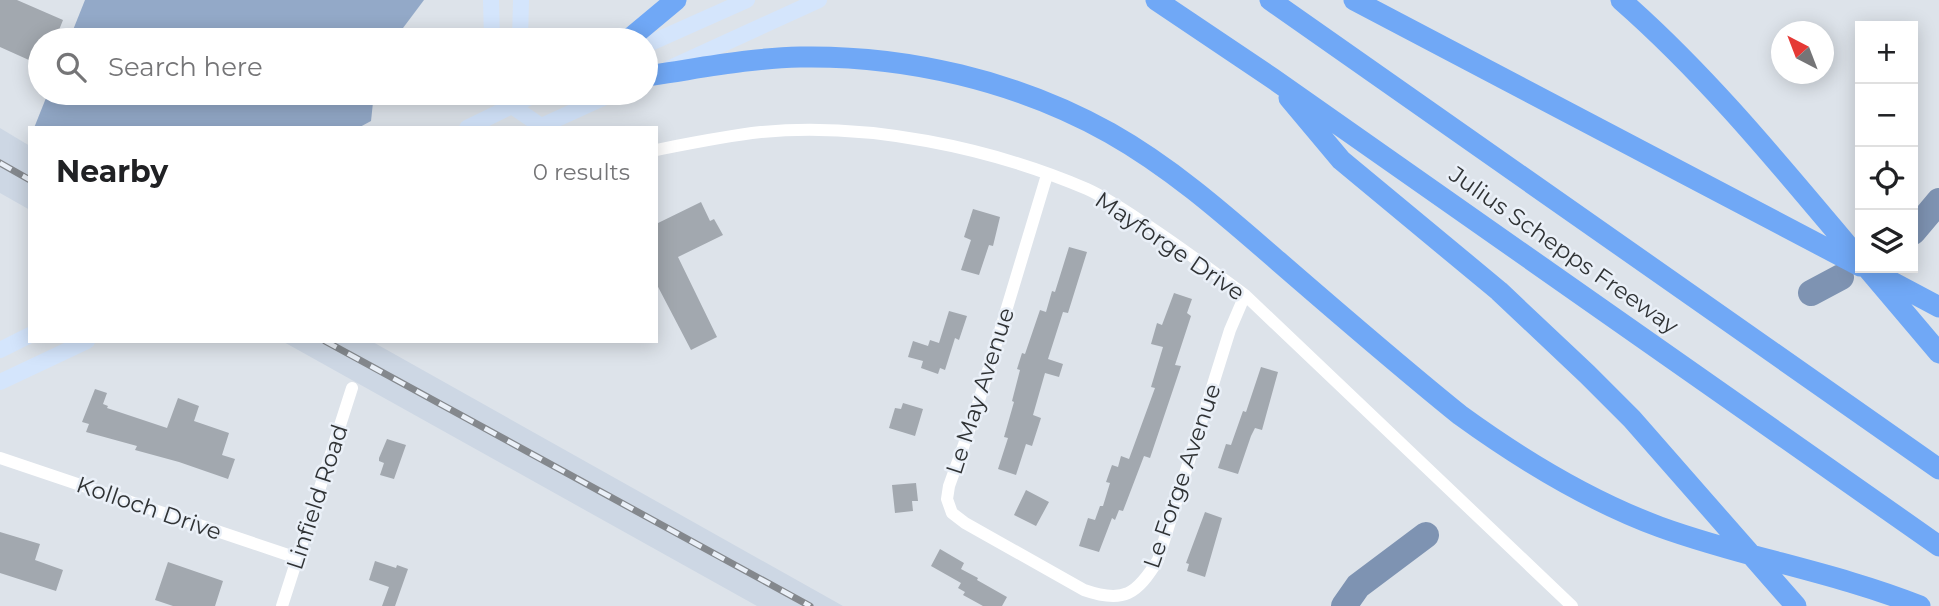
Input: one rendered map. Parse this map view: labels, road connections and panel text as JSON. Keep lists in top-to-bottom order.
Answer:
{
  "streets": {
    "highway": ["Julius Schepps Freeway"],
    "street": [
      "Mayforge Drive",
      "Le May Avenue",
      "Le Forge Avenue",
      "Linfield Road",
      "Kolloch Drive"
    ]
  },
  "crossings": [
    ["Mayforge Drive", "Le May Avenue"],
    ["Mayforge Drive", "Le Forge Avenue"],
    ["Le May Avenue", "Le Forge Avenue"],
    ["Linfield Road", "Kolloch Drive"]
  ],
  "north": "top left",
  "page": {
    "map_buttons": ["+", "−"],
    "search": "Search here",
    "heading": ["Nearby", "0 results"]
  }
}
